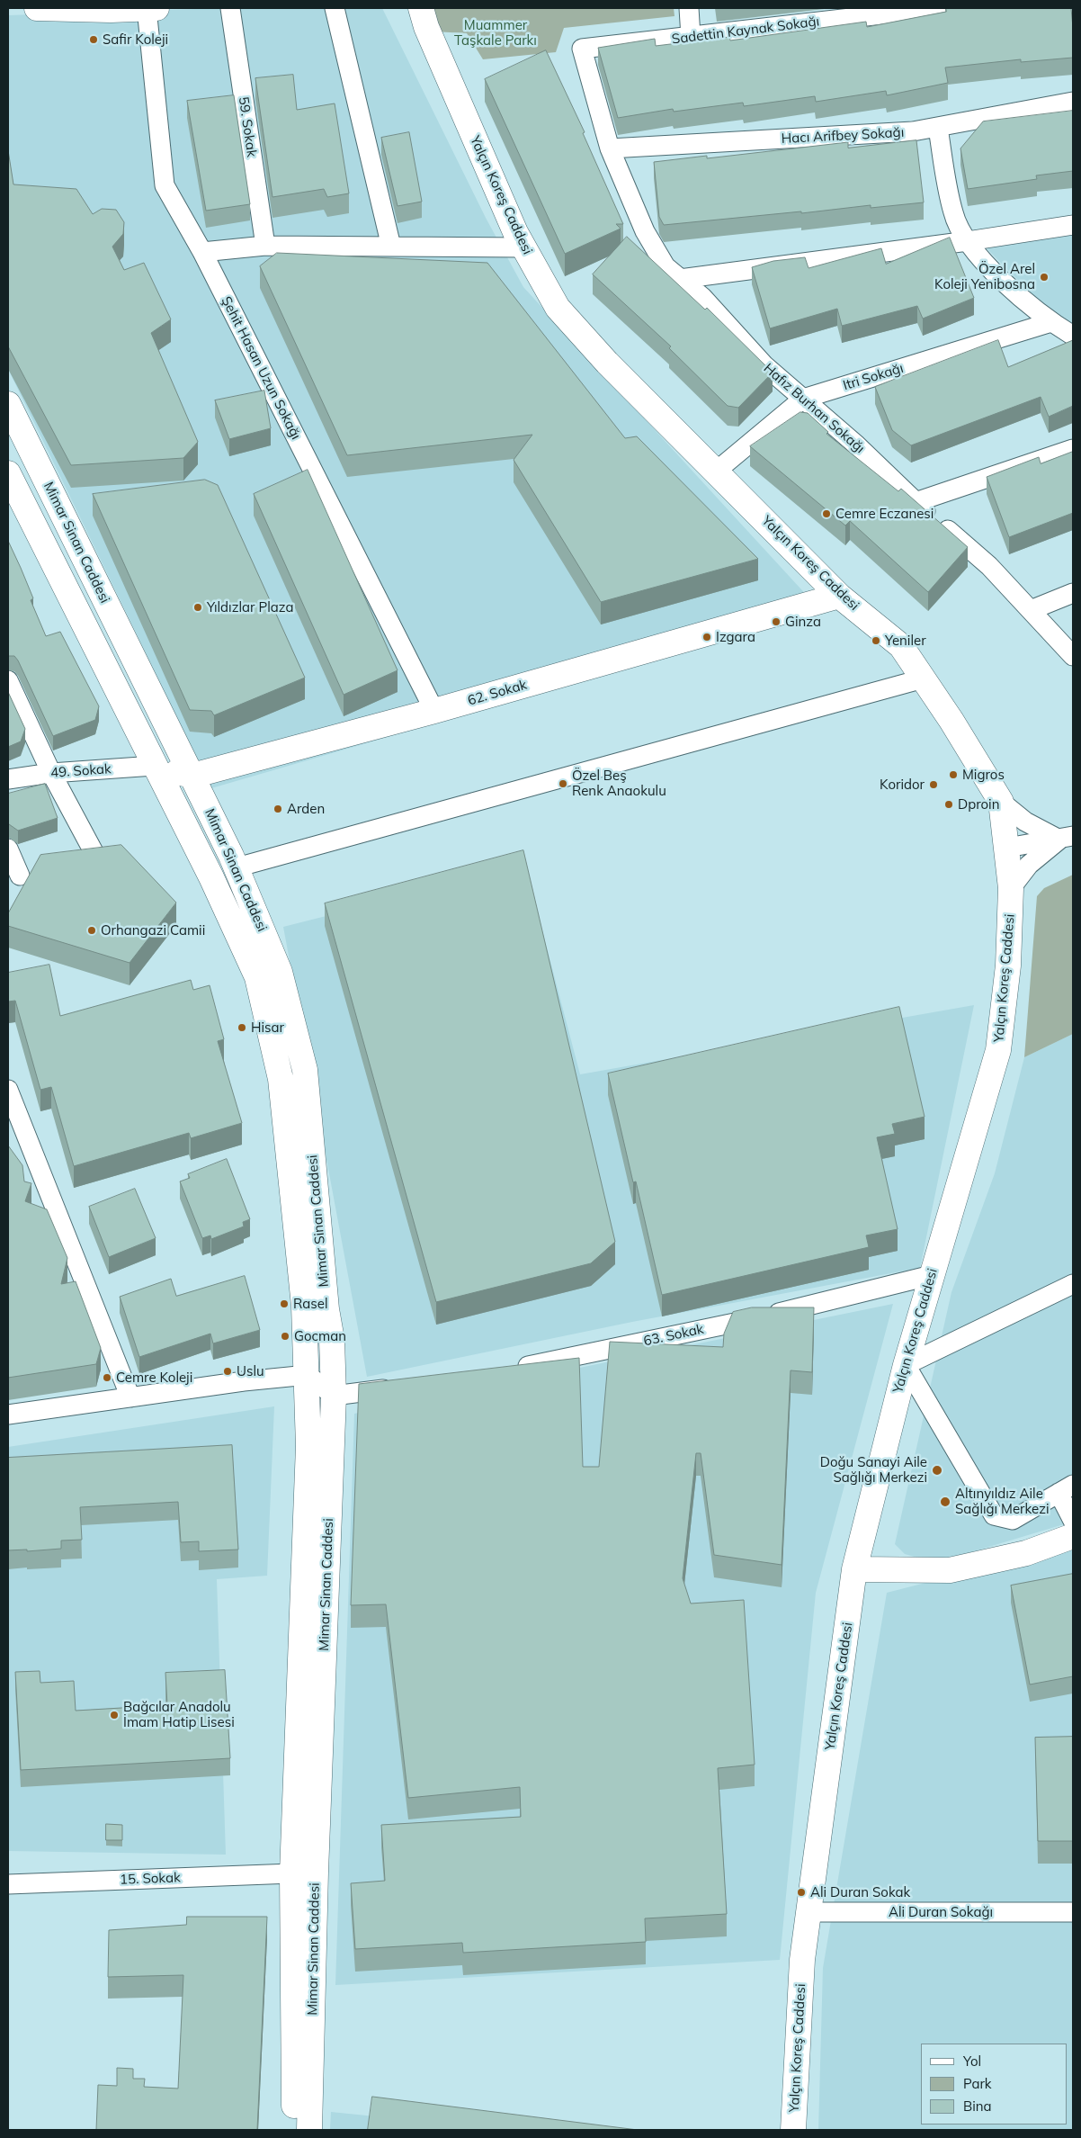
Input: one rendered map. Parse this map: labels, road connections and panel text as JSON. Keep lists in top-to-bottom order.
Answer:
{
  "streets": {
    "main road": ["Yalçın Koreş Caddesi", "Mimar Sinan Caddesi", "62. Sokak"],
    "street": [
      "Sadettin Kaynak Sokağı",
      "59. Sokak",
      "Hacı Arifbey Sokağı",
      "Şehit Hasan Uzun Sokağı",
      "Itri Sokağı",
      "Hafız Burhan Sokağı",
      "49. Sokak",
      "63. Sokak",
      "15. Sokak",
      "Ali Duran Sokağı"
    ]
  },
  "crossings": [
    ["Sadettin Kaynak Sokağı", "Hafız Burhan Sokağı"],
    ["Hacı Arifbey Sokağı", "Hafız Burhan Sokağı"],
    ["Yalçın Koreş Caddesi", "Itri Sokağı"],
    ["Yalçın Koreş Caddesi", "62. Sokak"],
    ["Yalçın Koreş Caddesi", "63. Sokak"],
    ["Yalçın Koreş Caddesi", "Ali Duran Sokağı"],
    ["Şehit Hasan Uzun Sokağı", "62. Sokak"],
    ["Itri Sokağı", "Hafız Burhan Sokağı"],
    ["Mimar Sinan Caddesi", "62. Sokak"],
    ["Mimar Sinan Caddesi", "49. Sokak"],
    ["Mimar Sinan Caddesi", "15. Sokak"],
    ["62. Sokak", "49. Sokak"]
  ],
  "parks": ["Muammer Taşkale Parkı"],
  "places": [
    "Safir Koleji",
    "Özel Arel Koleji Yenibosna",
    "Cemre Eczanesi",
    "Yıldızlar Plaza",
    "Ginza",
    "Izgara",
    "Yeniler",
    "Migros",
    "Özel Beş Renk Anaokulu",
    "Koridor",
    "Dproin",
    "Arden",
    "Orhangazi Camii",
    "Hisar",
    "Rasel",
    "Gocman",
    "Uslu",
    "Cemre Koleji",
    "Doğu Sanayi Aile Sağlığı Merkezi",
    "Altınyıldız Aile Sağlığı Merkezi",
    "Bağcılar Anadolu İmam Hatip Lisesi",
    "Ali Duran Sokak"
  ],
  "legend": ["Yol", "Park", "Bina"]
}
